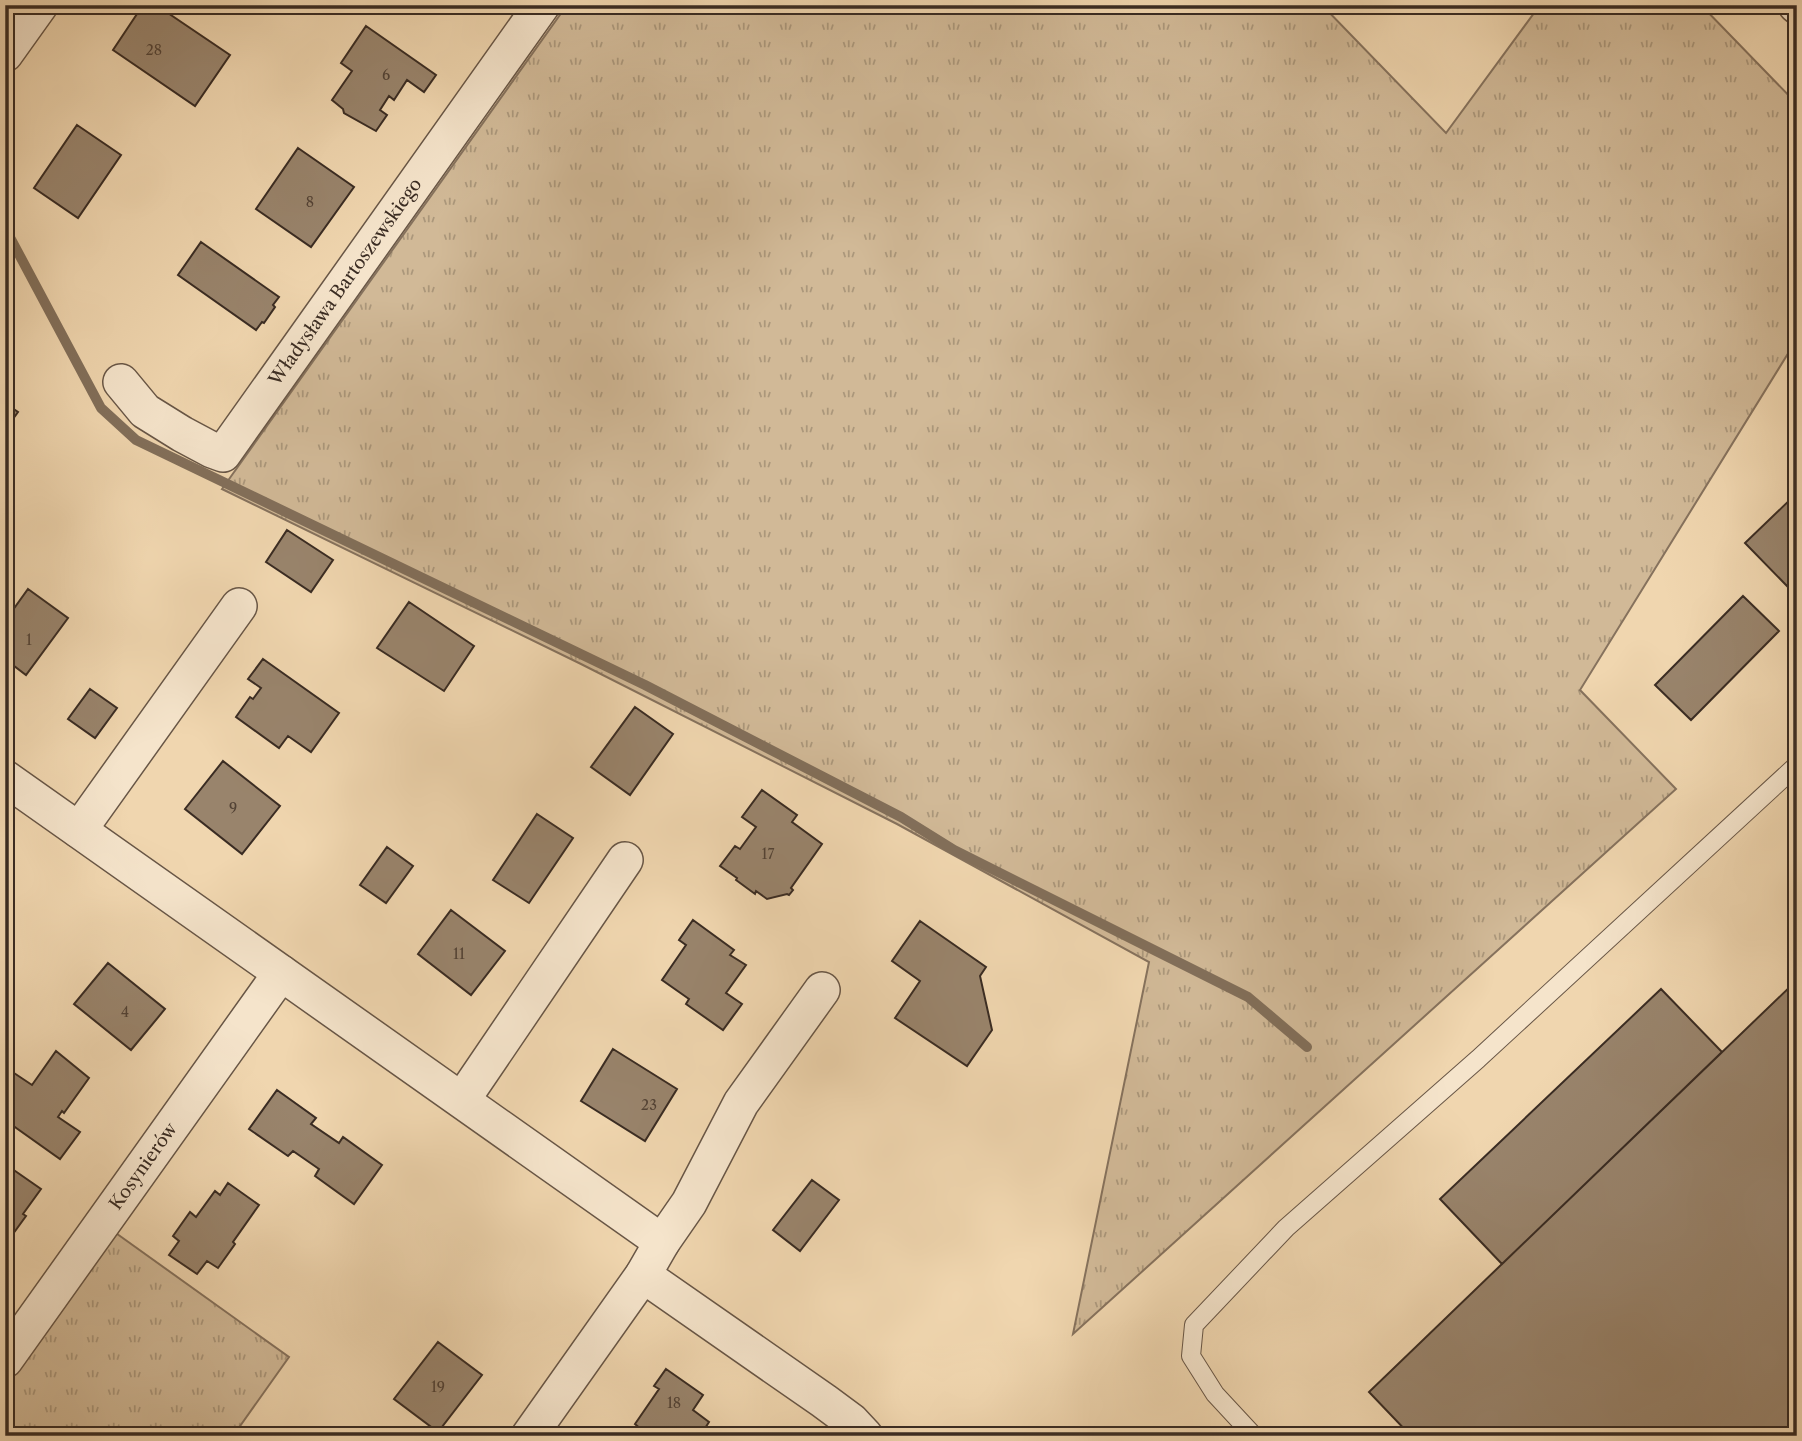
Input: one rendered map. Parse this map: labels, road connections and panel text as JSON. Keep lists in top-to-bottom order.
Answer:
{
  "streets": {
    "street": ["Władysława Bartoszewskiego", "Kosynierów"]
  },
  "house_numbers": [
    "28",
    "6",
    "8",
    "1",
    "9",
    "17",
    "11",
    "4",
    "23",
    "19",
    "18"
  ]
}
